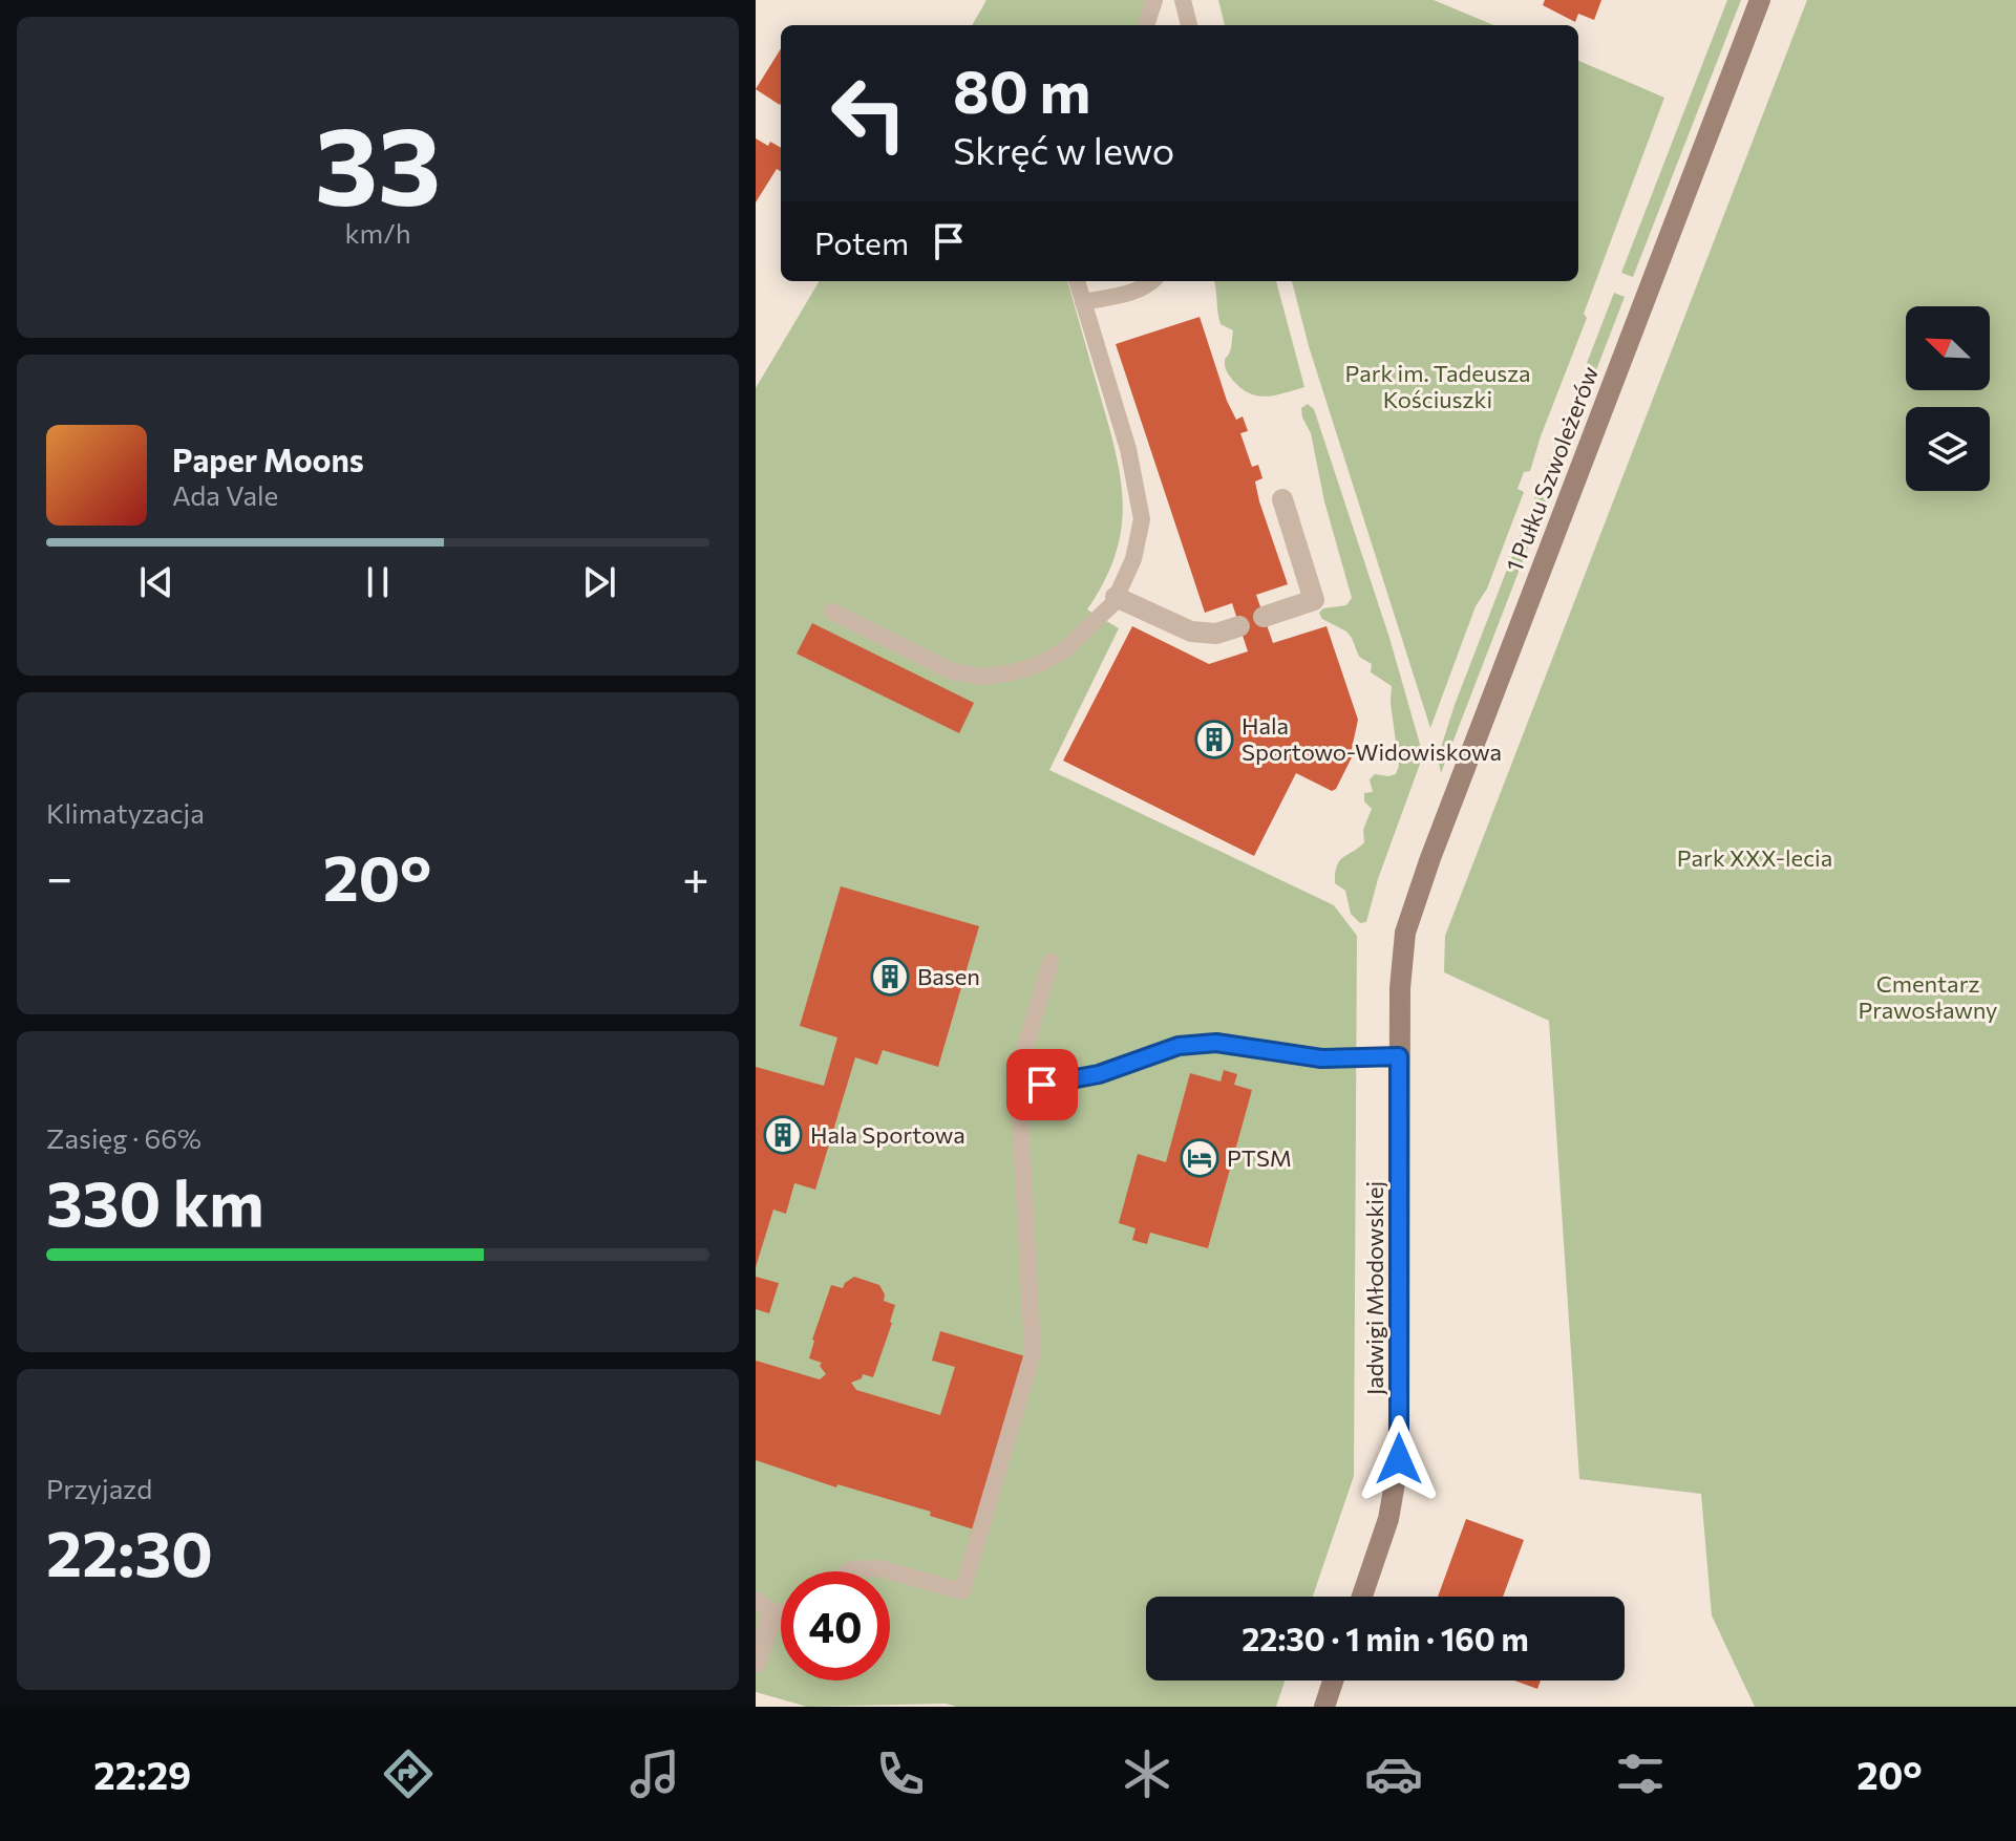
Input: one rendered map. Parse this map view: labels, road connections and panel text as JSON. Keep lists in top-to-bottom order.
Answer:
{
  "streets": {
    "street": ["1 Pułku Szwoleżerów", "Jadwigi Młodowskiej"]
  },
  "crossings": [
    ["1 Pułku Szwoleżerów", "Jadwigi Młodowskiej"]
  ],
  "parks": ["Park im. Tadeusza Kościuszki", "Park XXX-lecia", "Cmentarz Prawosławny"],
  "places": {
    "building": ["Hala Sportowo-Widowiskowa", "Basen", "Hala Sportowa"],
    "hotel": ["PTSM"]
  },
  "north": "top left",
  "page": {
    "tile": [
      ["33", "km/h"],
      "Klimatyzacja",
      ["Zasięg · 66%", "330 km"],
      ["Przyjazd", "22:30"]
    ],
    "turn": ["80 m", "Skręć w lewo"],
    "then": "Potem",
    "song": ["Paper Moons", "Ada Vale"],
    "heat": ["−", "20°", "+"],
    "limit": "40",
    "trip": "22:30 · 1 min · 160 m",
    "tabs": ["22:29", "20°"]
  }
}
